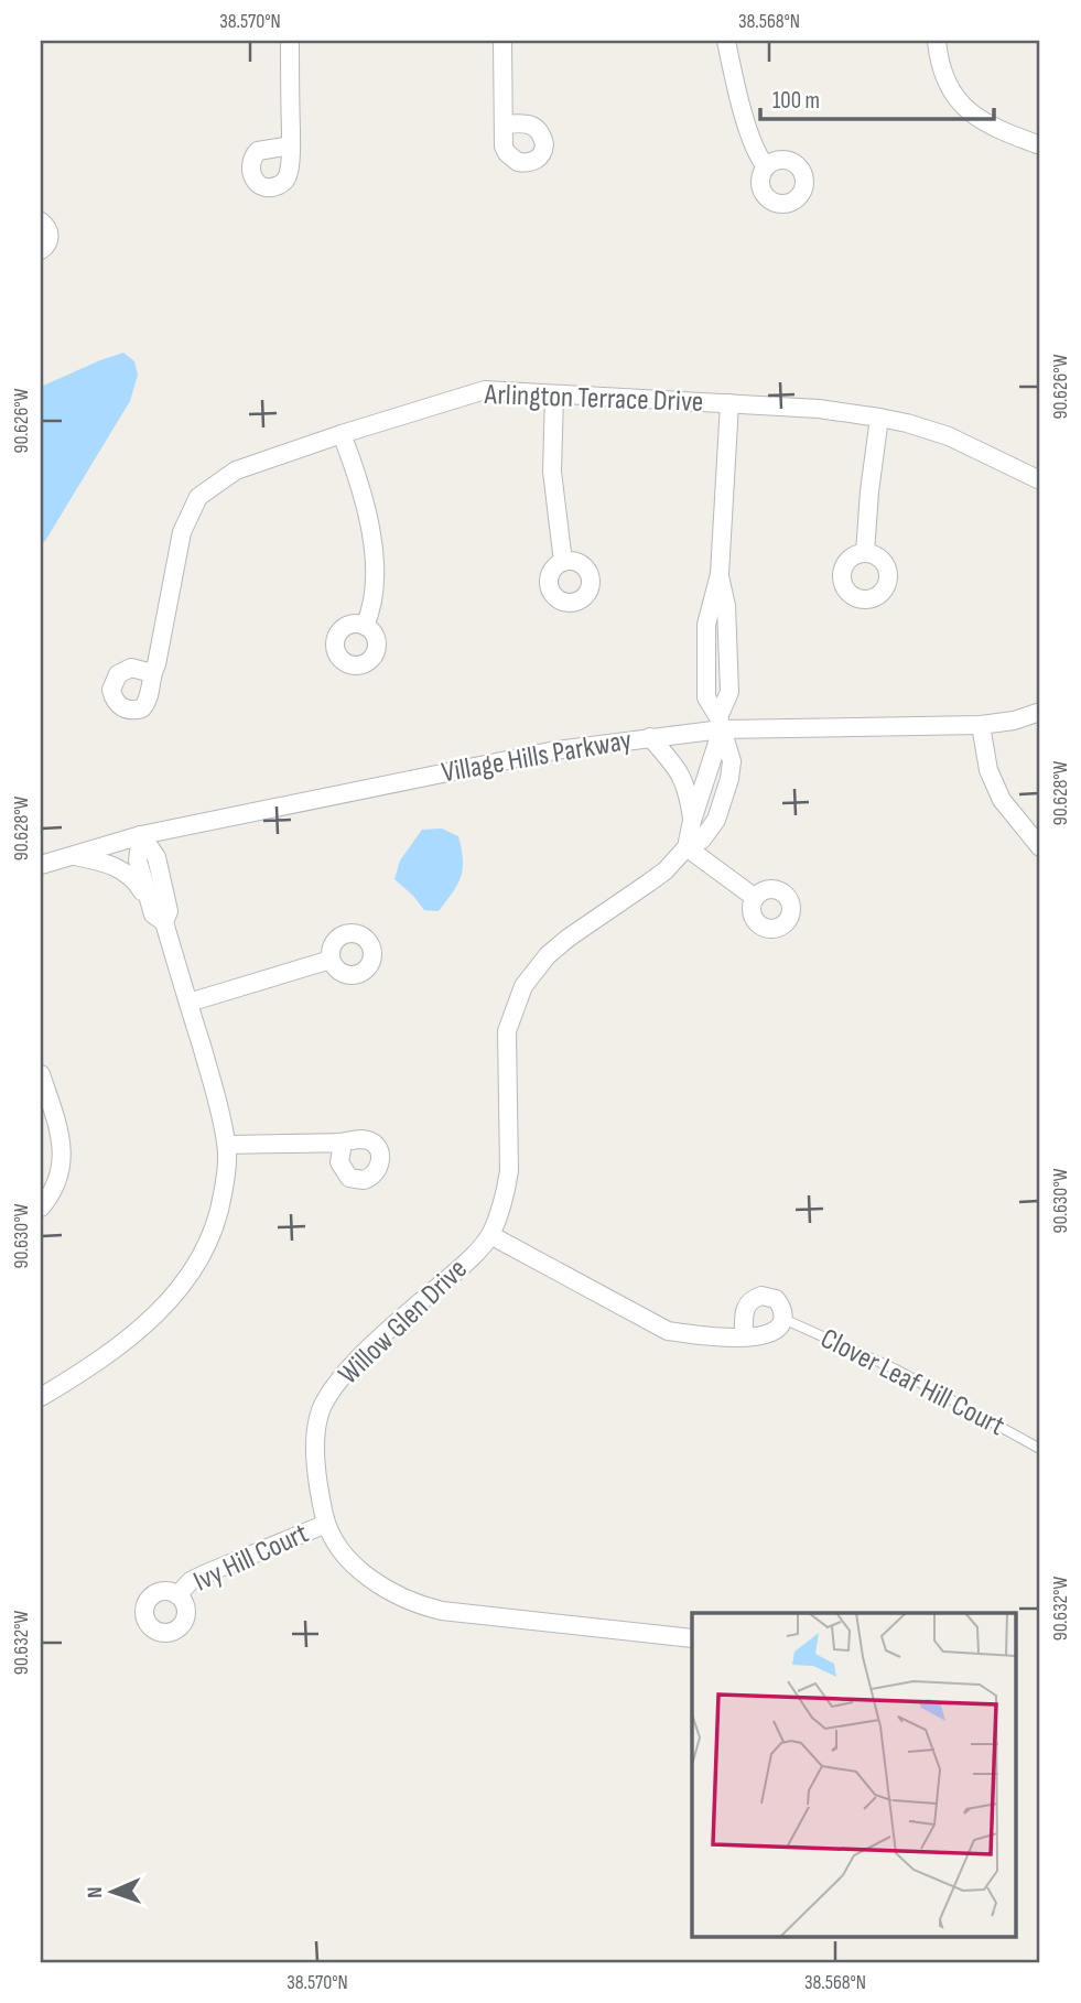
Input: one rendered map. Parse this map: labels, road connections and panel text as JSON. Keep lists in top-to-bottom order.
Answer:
{
  "streets": {
    "street": [
      "Arlington Terrace Drive",
      "Village Hills Parkway",
      "Willow Glen Drive",
      "Ivy Hill Court"
    ],
    "lane": ["Clover Leaf Hill Court"]
  },
  "crossings": [
    ["Arlington Terrace Drive", "Willow Glen Drive"],
    ["Village Hills Parkway", "Willow Glen Drive"],
    ["Willow Glen Drive", "Ivy Hill Court"]
  ],
  "scale_bar": "100 m",
  "north": "left",
  "coordinates": [
    "38.570°N",
    "38.568°N",
    "90.626°W",
    "90.628°W",
    "90.630°W",
    "90.632°W"
  ]
}
